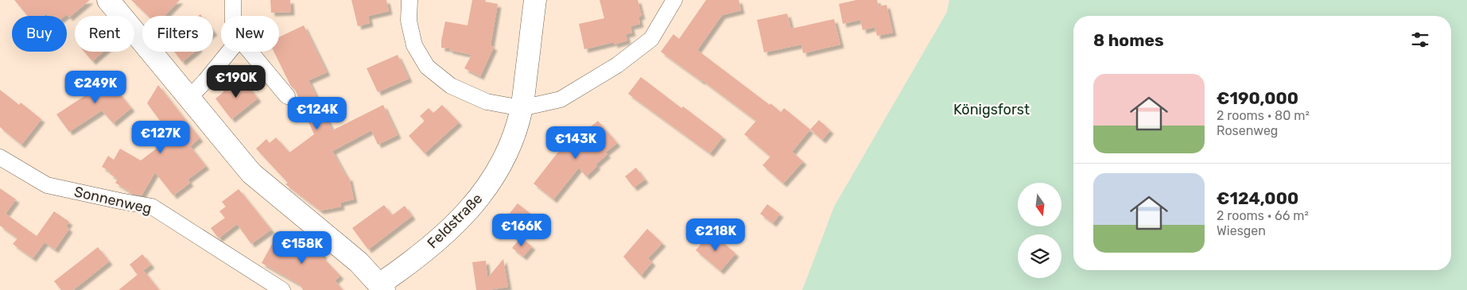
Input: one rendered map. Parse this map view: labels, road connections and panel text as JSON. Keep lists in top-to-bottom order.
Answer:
{
  "streets": {
    "main road": ["Feldstraße"],
    "street": ["Sonnenweg"]
  },
  "parks": ["Königsforst"],
  "north": "bottom",
  "page": {
    "chip": [
      "Buy",
      "Rent",
      "Filters",
      "New"
    ],
    "heading": "8 homes",
    "list": [
      {
        "name": "€190,000",
        "note": "2 rooms · 80 m² · Rosenweg"
      },
      {
        "name": "€124,000",
        "note": "2 rooms · 66 m² · Wiesgen"
      }
    ],
    "price": [
      "€190K",
      "€249K",
      "€124K",
      "€127K",
      "€143K",
      "€166K",
      "€218K",
      "€158K"
    ]
  }
}
